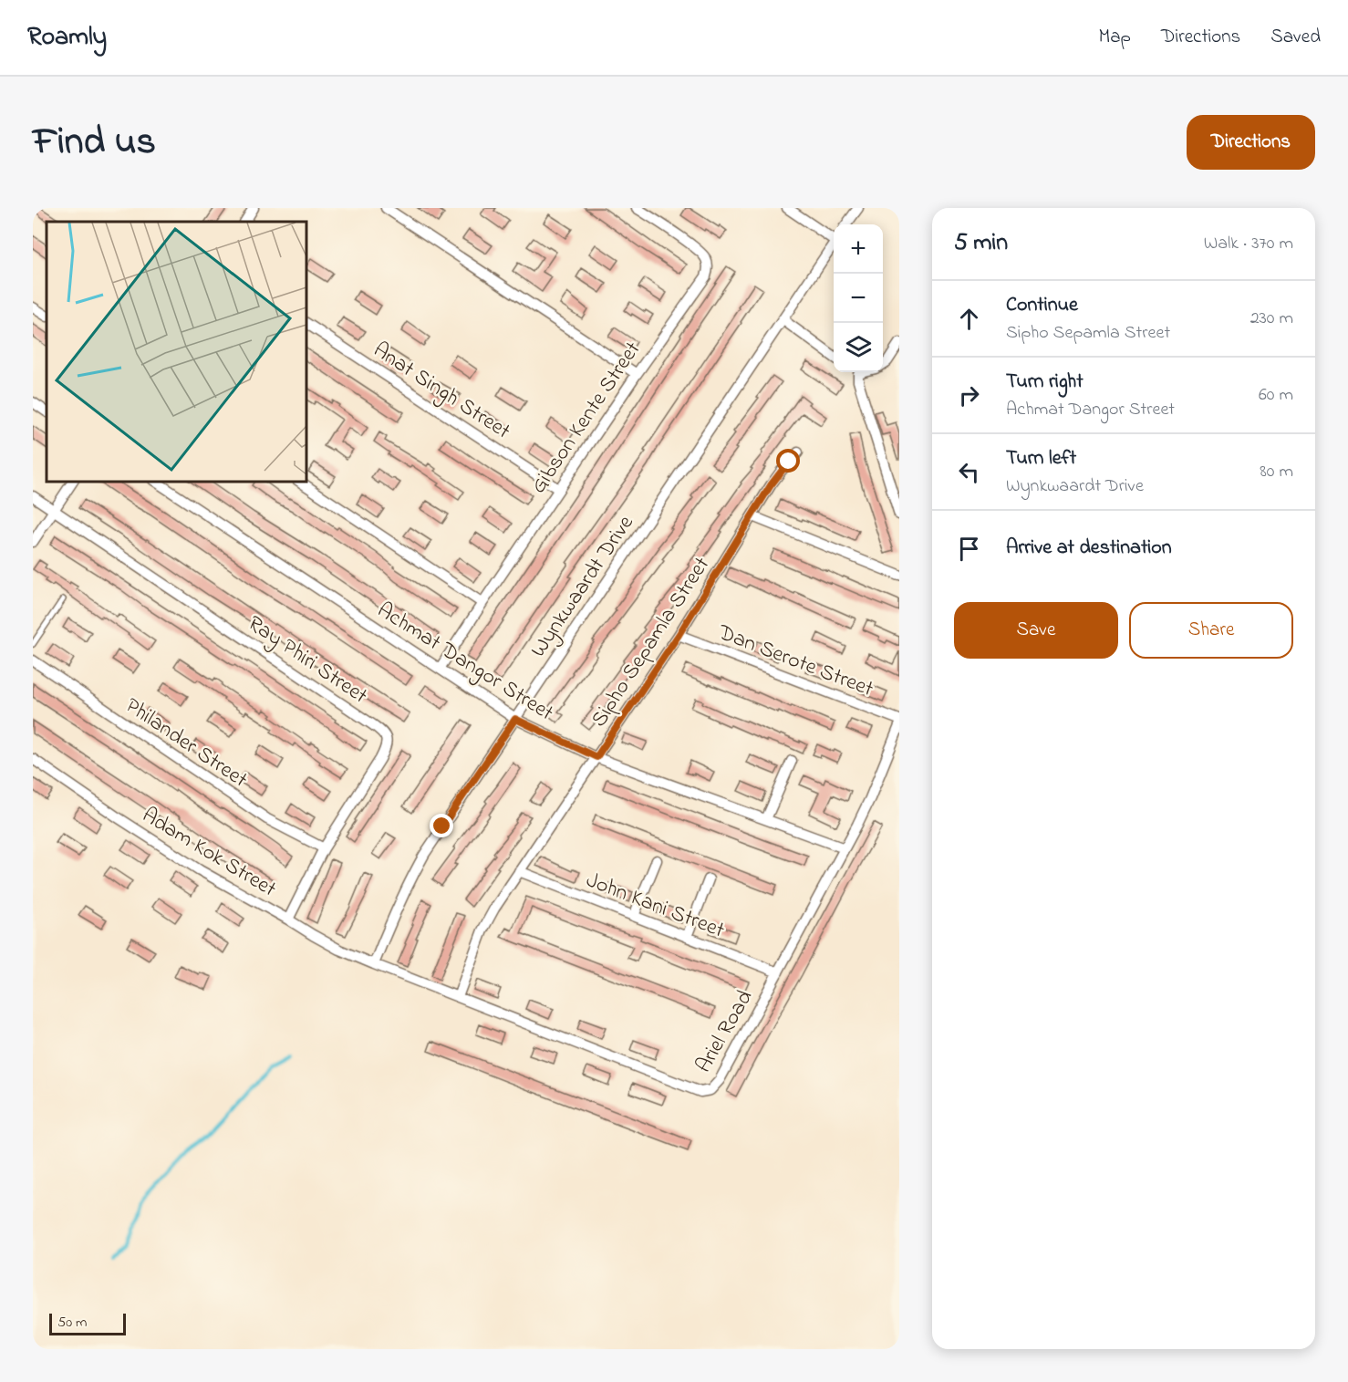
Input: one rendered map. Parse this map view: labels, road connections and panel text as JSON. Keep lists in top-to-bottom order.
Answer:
{
  "streets": {
    "street": [
      "Anat Singh Street",
      "Gibson Kente Street",
      "Wynkwaardt Drive",
      "Sipho Sepamla Street",
      "Ray Phiri Street",
      "Dan Serote Street",
      "Achmat Dangor Street",
      "Philander Street",
      "Adam Kok Street",
      "John Kani Street",
      "Ariel Road"
    ]
  },
  "crossings": [
    ["Anat Singh Street", "Gibson Kente Street"],
    ["Gibson Kente Street", "Achmat Dangor Street"],
    ["Wynkwaardt Drive", "Achmat Dangor Street"],
    ["Wynkwaardt Drive", "Adam Kok Street"],
    ["Wynkwaardt Drive", "Ariel Road"],
    ["Sipho Sepamla Street", "Dan Serote Street"],
    ["Sipho Sepamla Street", "Achmat Dangor Street"],
    ["Sipho Sepamla Street", "John Kani Street"],
    ["Sipho Sepamla Street", "Ariel Road"],
    ["Ray Phiri Street", "Philander Street"],
    ["Ray Phiri Street", "Adam Kok Street"],
    ["Achmat Dangor Street", "Ariel Road"],
    ["Adam Kok Street", "Ariel Road"],
    ["John Kani Street", "Ariel Road"]
  ],
  "scale_bar": "50 m",
  "page": {
    "header": "Roamly",
    "nav": ["Map", "Directions", "Saved"],
    "title": "Find us",
    "buttons": [
      "Directions",
      ["Save", "Share"]
    ],
    "heading": ["5 min", "Walk · 370 m"],
    "map_buttons": ["+", "−"],
    "list": [
      ["Continue", "Sipho Sepamla Street", "230 m"],
      ["Turn right", "Achmat Dangor Street", "60 m"],
      ["Turn left", "Wynkwaardt Drive", "80 m"],
      "Arrive at destination"
    ],
    "scale": "50 m"
  }
}
